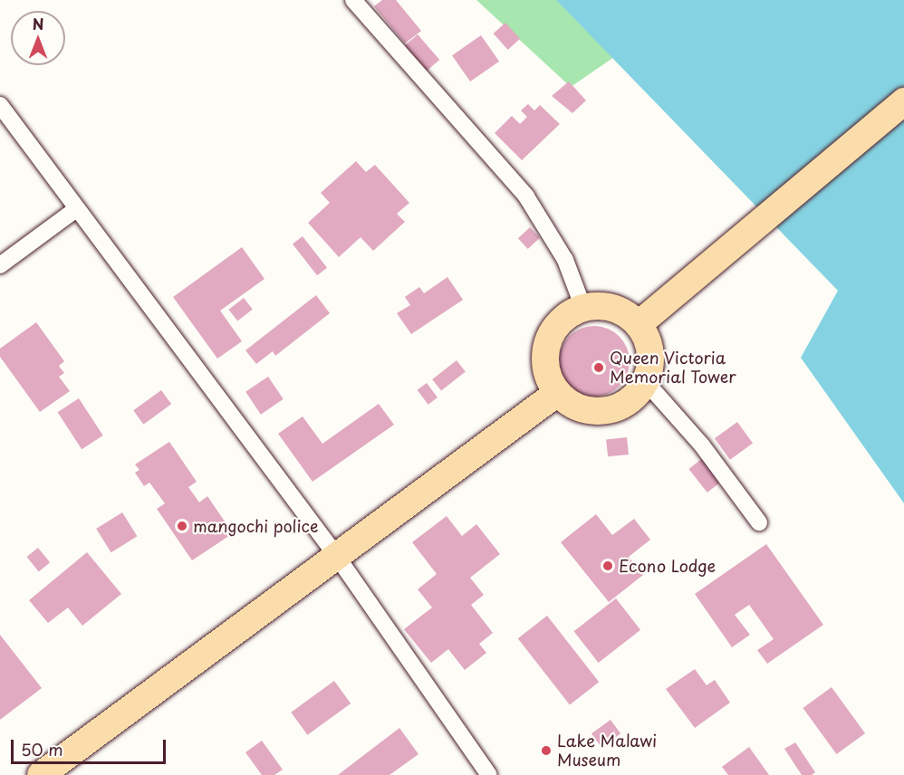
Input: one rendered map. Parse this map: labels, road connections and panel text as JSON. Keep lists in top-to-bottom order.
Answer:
{
  "places": [
    "Queen Victoria Memorial Tower",
    "mangochi police",
    "Econo Lodge",
    "Lake Malawi Museum"
  ],
  "scale_bar": "50 m",
  "north": "top"
}
